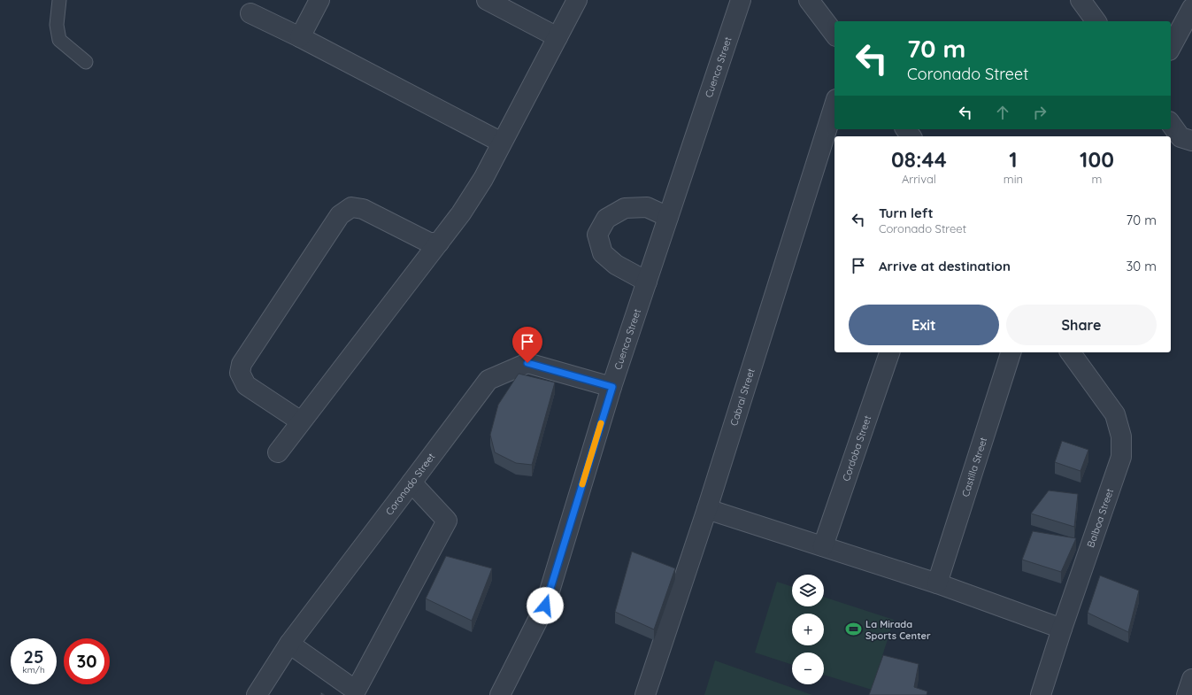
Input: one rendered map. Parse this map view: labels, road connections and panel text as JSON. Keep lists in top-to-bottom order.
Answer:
{
  "streets": {
    "street": [
      "Cuenca Street",
      "Cabral Street",
      "Cordoba Street",
      "Castilla Street",
      "Coronado Street",
      "Balboa Street"
    ]
  },
  "crossings": [
    ["Cuenca Street", "Coronado Street"]
  ],
  "places": {
    "sports": ["La Mirada Sports Center"]
  },
  "page": {
    "turn": ["70 m", "Coronado Street"],
    "eta": [
      "08:44",
      "Arrival",
      "1",
      "min",
      "100",
      "m"
    ],
    "list": [
      {
        "name": "Turn left",
        "note": "Coronado Street",
        "value": "70 m"
      },
      {
        "name": "Arrive at destination",
        "value": "30 m"
      }
    ],
    "buttons": ["Exit", "Share"],
    "map_buttons": ["+", "−"],
    "speed": "25 km/h",
    "limit": "30"
  }
}
